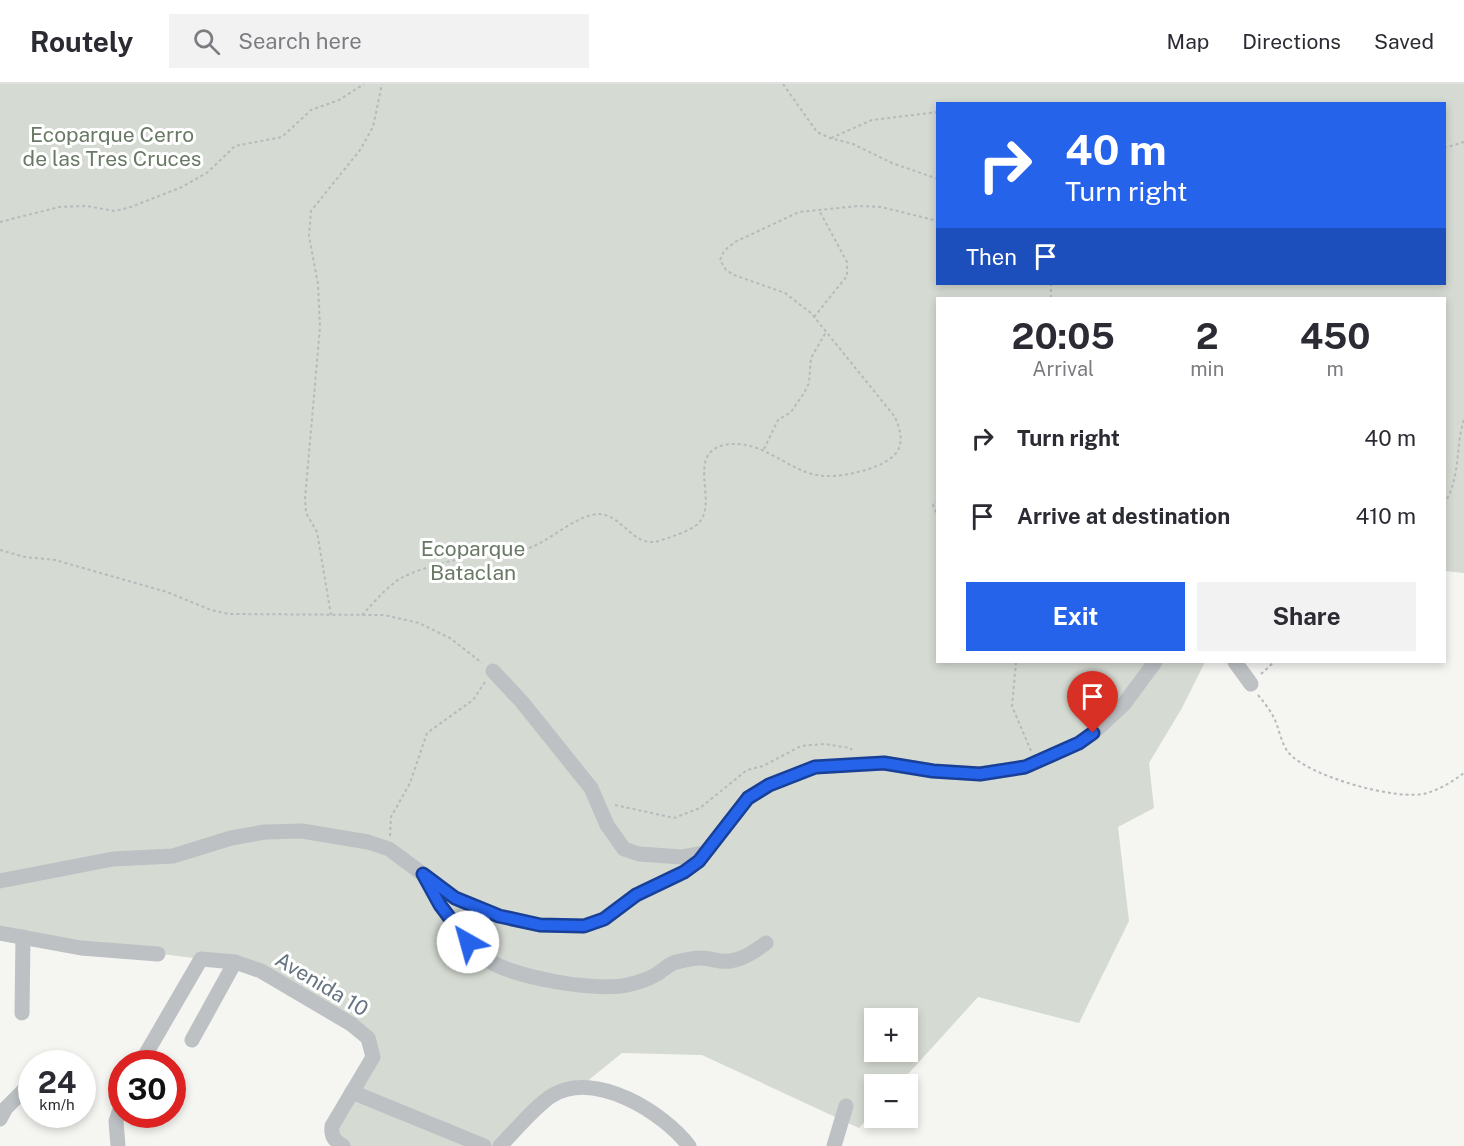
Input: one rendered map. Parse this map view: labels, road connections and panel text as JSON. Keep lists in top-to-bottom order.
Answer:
{
  "streets": {
    "street": ["Avenida 10"]
  },
  "parks": ["Ecoparque Cerro de las Tres Cruces", "Ecoparque Bataclan"],
  "page": {
    "header": "Routely",
    "search": "Search here",
    "nav": ["Map", "Directions", "Saved"],
    "turn": ["40 m", "Turn right"],
    "then": "Then",
    "eta": [
      "20:05",
      "Arrival",
      "2",
      "min",
      "450",
      "m"
    ],
    "list": [
      {
        "name": "Turn right",
        "value": "40 m"
      },
      {
        "name": "Arrive at destination",
        "value": "410 m"
      }
    ],
    "buttons": ["Exit", "Share"],
    "map_buttons": ["+", "−"],
    "speed": "24 km/h",
    "limit": "30"
  }
}
